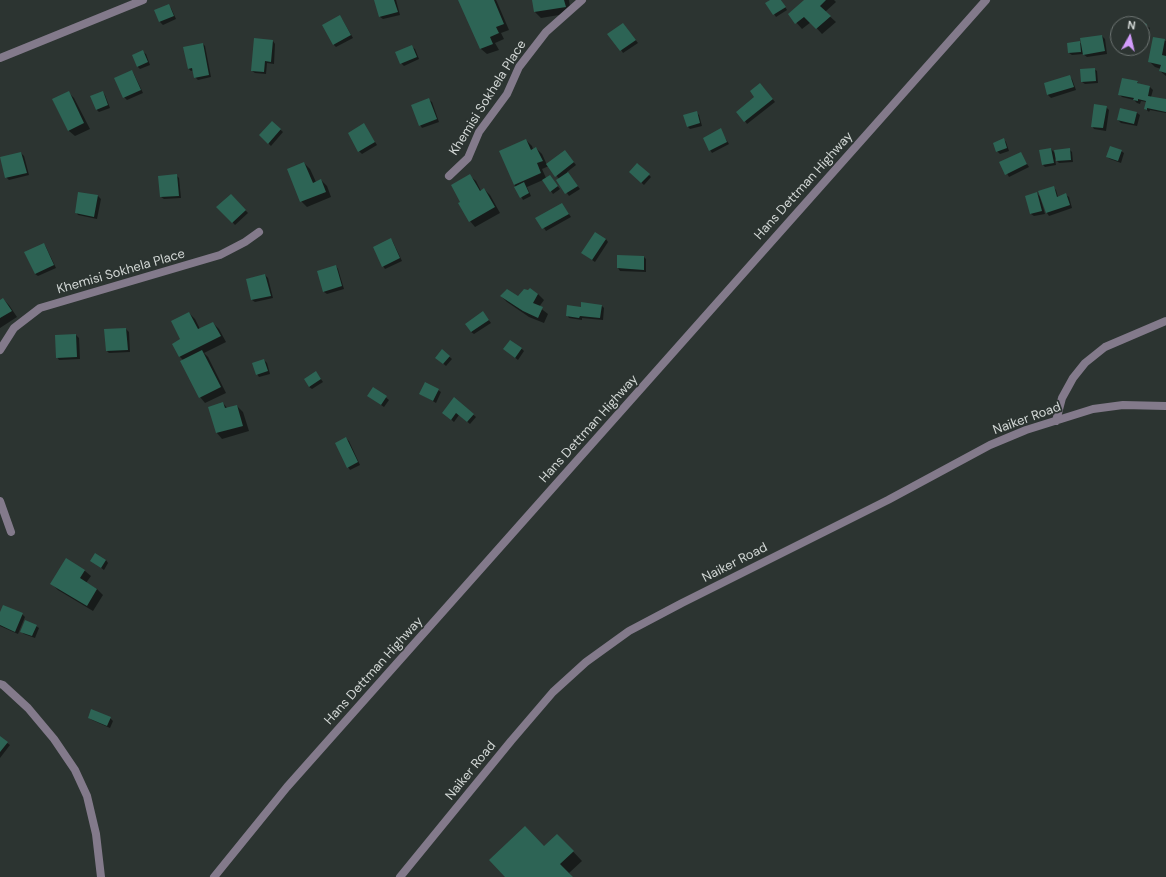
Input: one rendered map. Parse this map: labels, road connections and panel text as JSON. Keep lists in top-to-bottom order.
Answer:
{
  "streets": {
    "street": ["Khemisi Sokhela Place", "Hans Dettman Highway", "Naiker Road"]
  },
  "north": "top"
}
